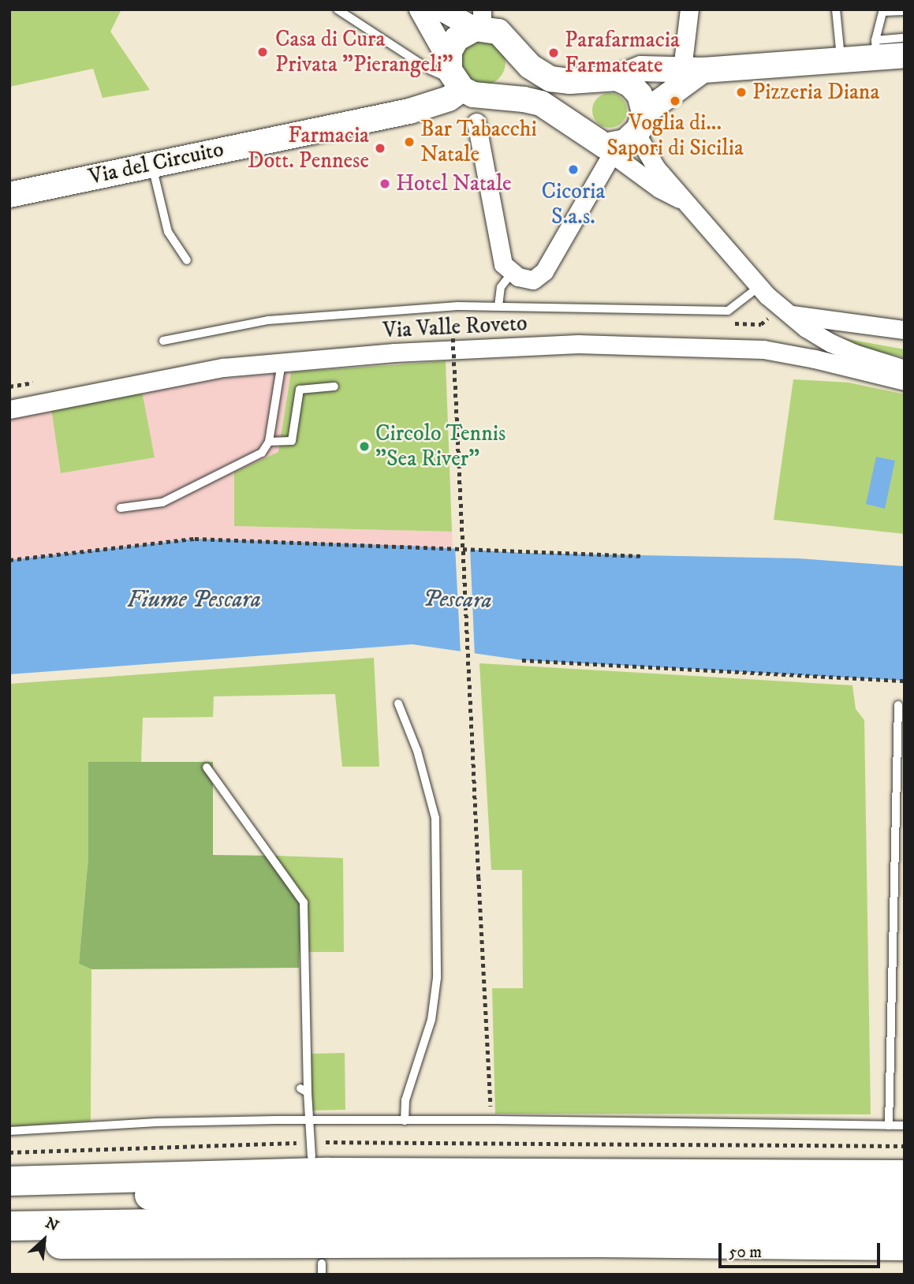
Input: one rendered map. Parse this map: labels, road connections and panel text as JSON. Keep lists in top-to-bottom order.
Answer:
{
  "streets": {
    "main road": ["Via del Circuito"],
    "street": ["Via Valle Roveto"]
  },
  "water": ["Fiume Pescara", "Pescara"],
  "places": [
    "Casa di Cura Privata \"Pierangeli\"",
    "Parafarmacia Farmateate",
    "Pizzeria Diana",
    "Voglia di... Sapori di Sicilia",
    "Bar Tabacchi Natale",
    "Farmacia Dott. Pennese",
    "Cicoria S.a.s.",
    "Hotel Natale",
    "Circolo Tennis \"Sea River\""
  ],
  "scale_bar": "50 m",
  "north": "top right"
}
